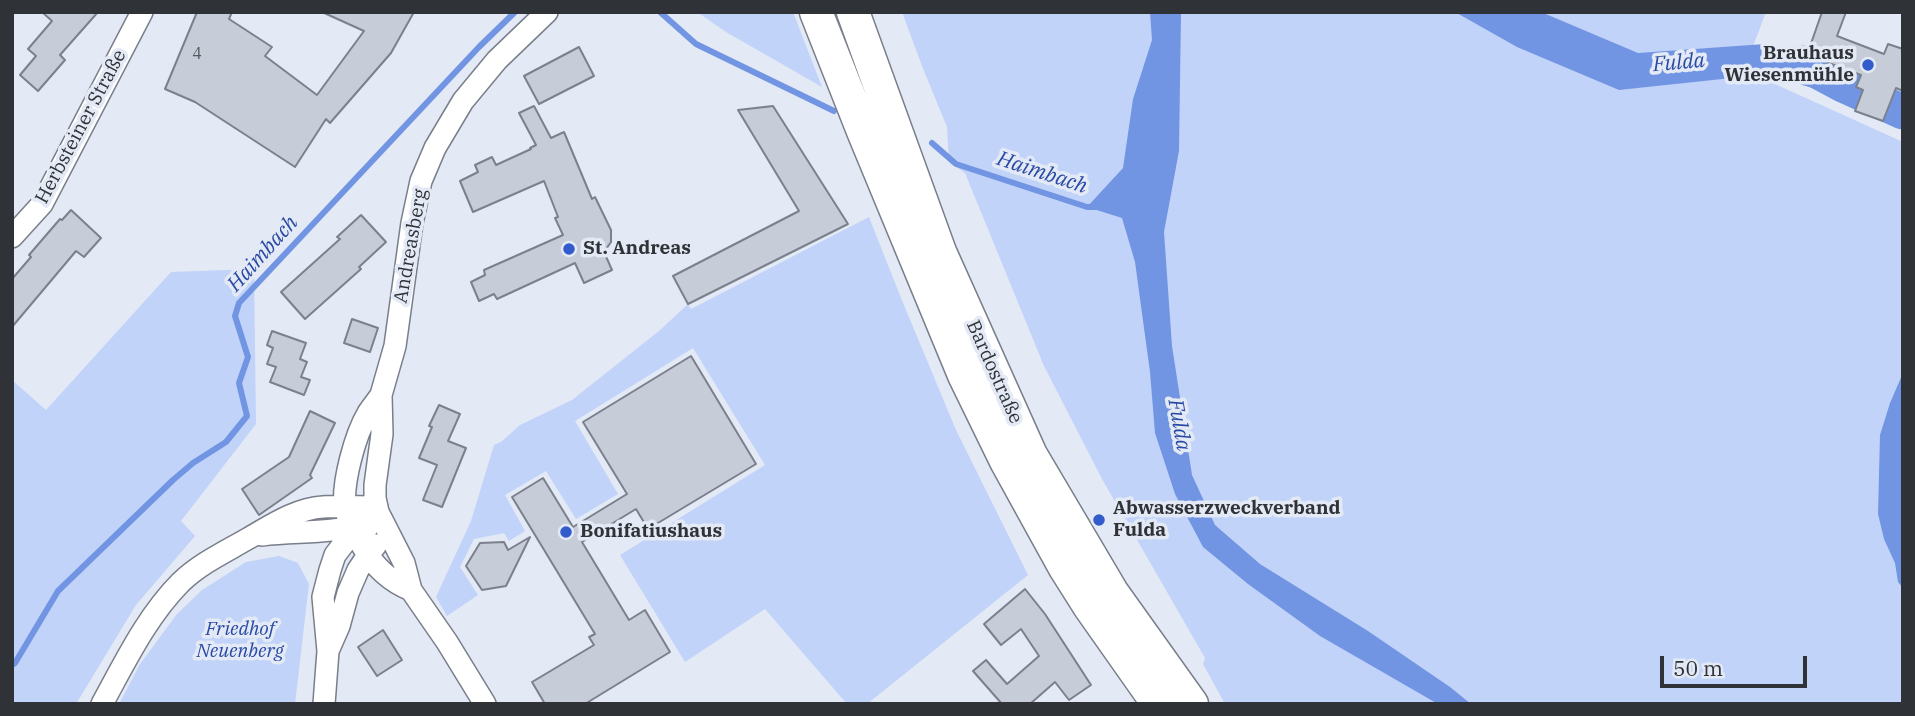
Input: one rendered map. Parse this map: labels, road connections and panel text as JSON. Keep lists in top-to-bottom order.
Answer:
{
  "streets": {
    "main road": ["Bardostraße"],
    "street": ["Herbsteiner Straße", "Andreasberg"]
  },
  "water": ["Fulda", "Haimbach"],
  "parks": ["Friedhof Neuenberg"],
  "places": [
    "Brauhaus Wiesenmühle",
    "St. Andreas",
    "Abwasserzweckverband Fulda",
    "Bonifatiushaus"
  ],
  "house_numbers": ["4"],
  "scale_bar": "50 m"
}
